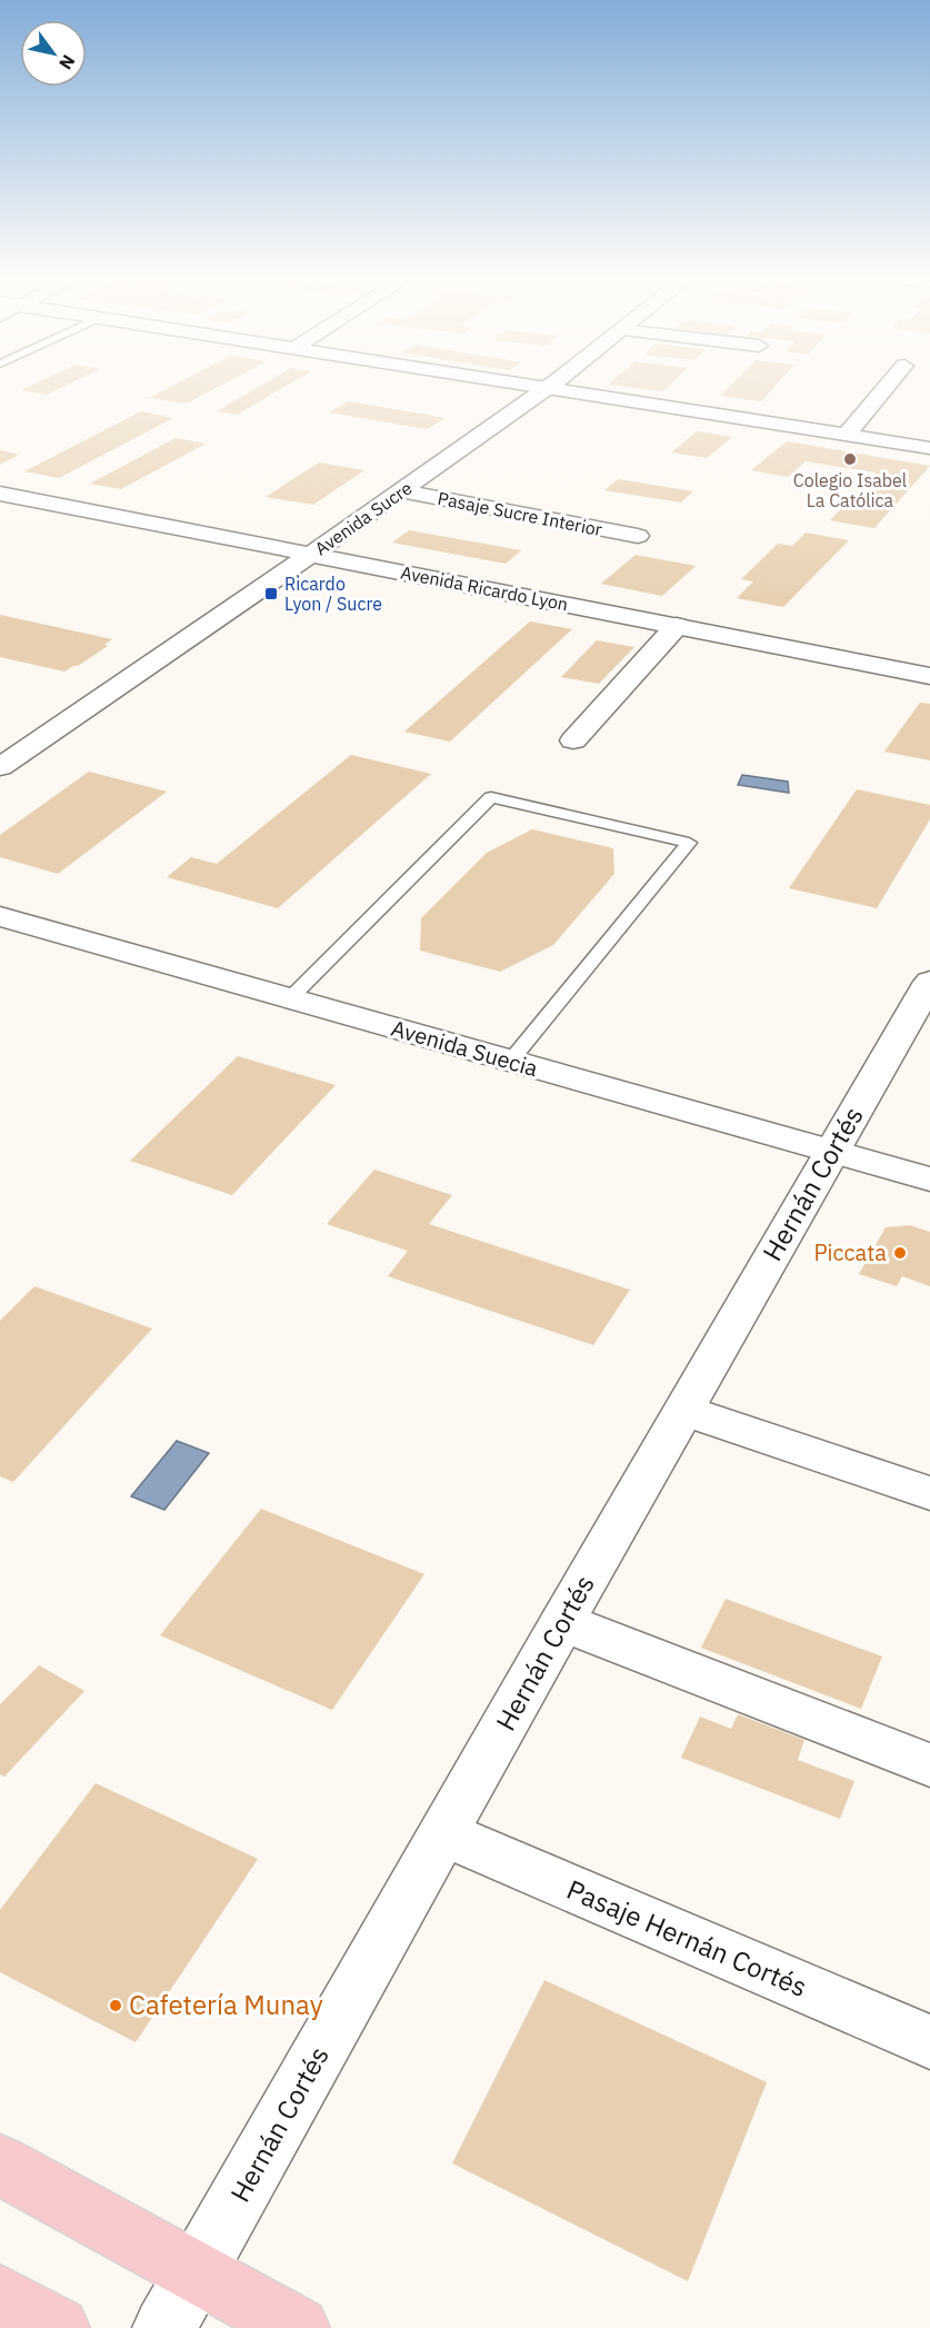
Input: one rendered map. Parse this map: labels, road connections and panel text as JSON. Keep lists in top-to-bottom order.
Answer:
{
  "streets": {
    "street": [
      "Pasaje Sucre Interior",
      "Avenida Sucre",
      "Avenida Ricardo Lyon",
      "Avenida Suecia",
      "Hernán Cortés",
      "Pasaje Hernán Cortés"
    ]
  },
  "crossings": [
    ["Pasaje Sucre Interior", "Avenida Sucre"],
    ["Avenida Sucre", "Avenida Ricardo Lyon"],
    ["Avenida Suecia", "Hernán Cortés"],
    ["Hernán Cortés", "Pasaje Hernán Cortés"]
  ],
  "places": {
    "other": ["Colegio Isabel La Católica", "Piccata", "Cafetería Munay"],
    "transit": ["Ricardo Lyon / Sucre"]
  },
  "north": "bottom right"
}
